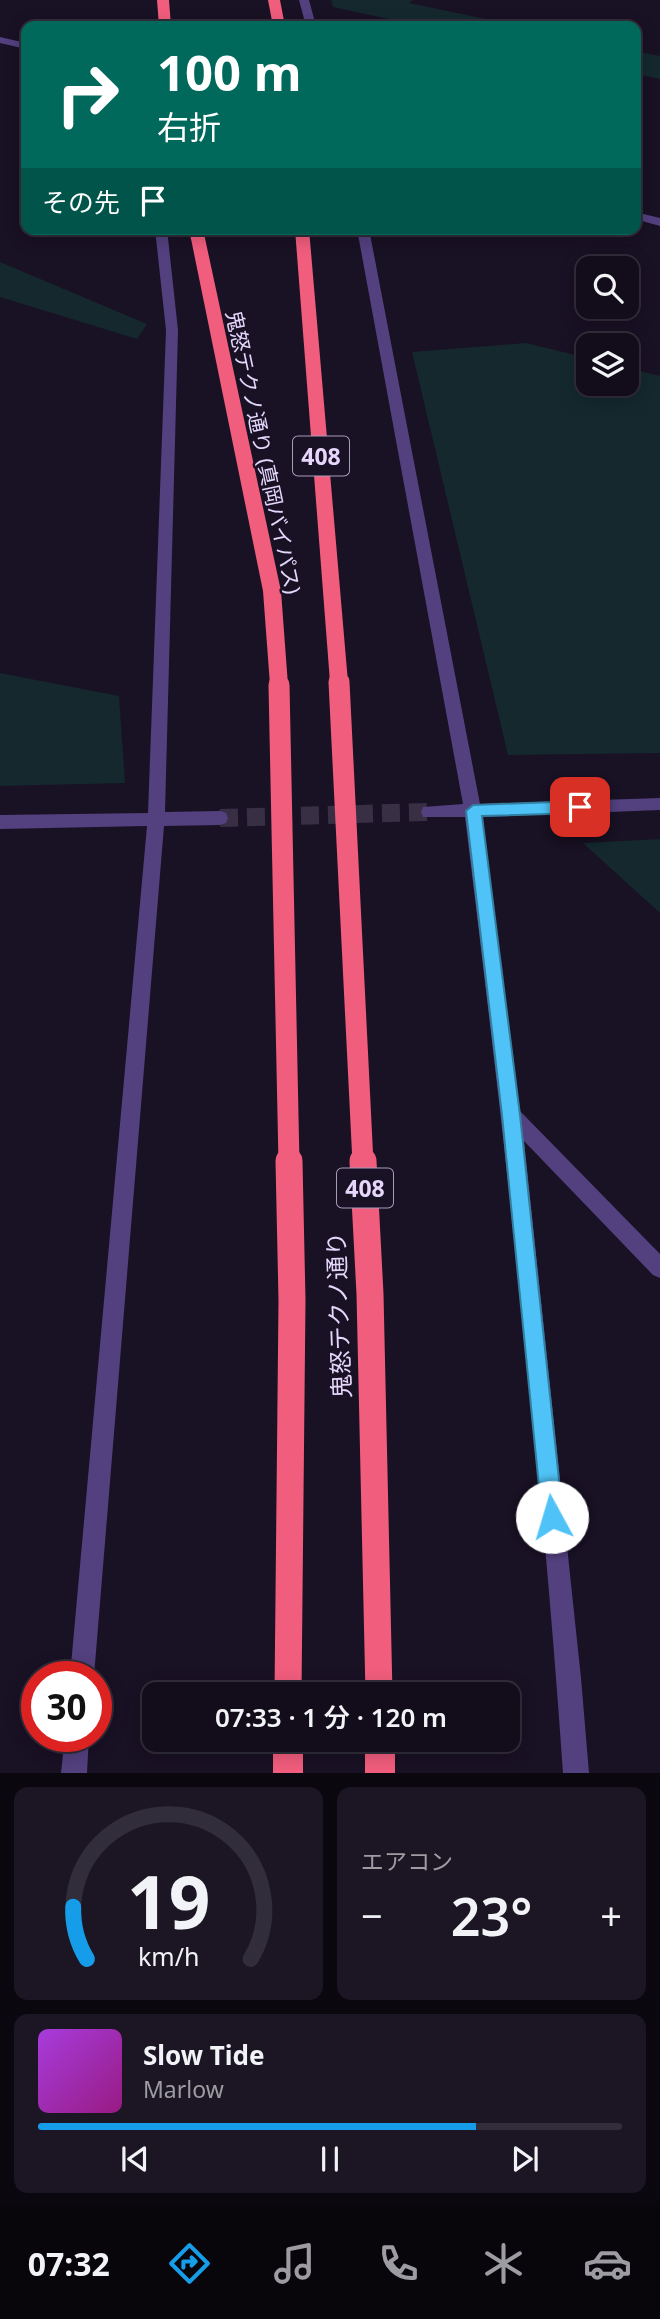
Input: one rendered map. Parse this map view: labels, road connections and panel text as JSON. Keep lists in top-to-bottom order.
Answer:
{
  "streets": {
    "highway": ["鬼怒テクノ通り (真岡バイパス)", "408", "鬼怒テクノ通り"]
  },
  "crossings": [
    ["鬼怒テクノ通り (真岡バイパス)", "鬼怒テクノ通り"]
  ],
  "page": {
    "turn": ["100 m", "右折"],
    "then": "その先",
    "limit": "30",
    "trip": "07:33 · 1 分 · 120 m",
    "tile": "エアコン",
    "heat": ["−", "23°", "+"],
    "song": ["Slow Tide", "Marlow"],
    "tabs": "07:32",
    "gauge": ["19", "km/h"]
  }
}
